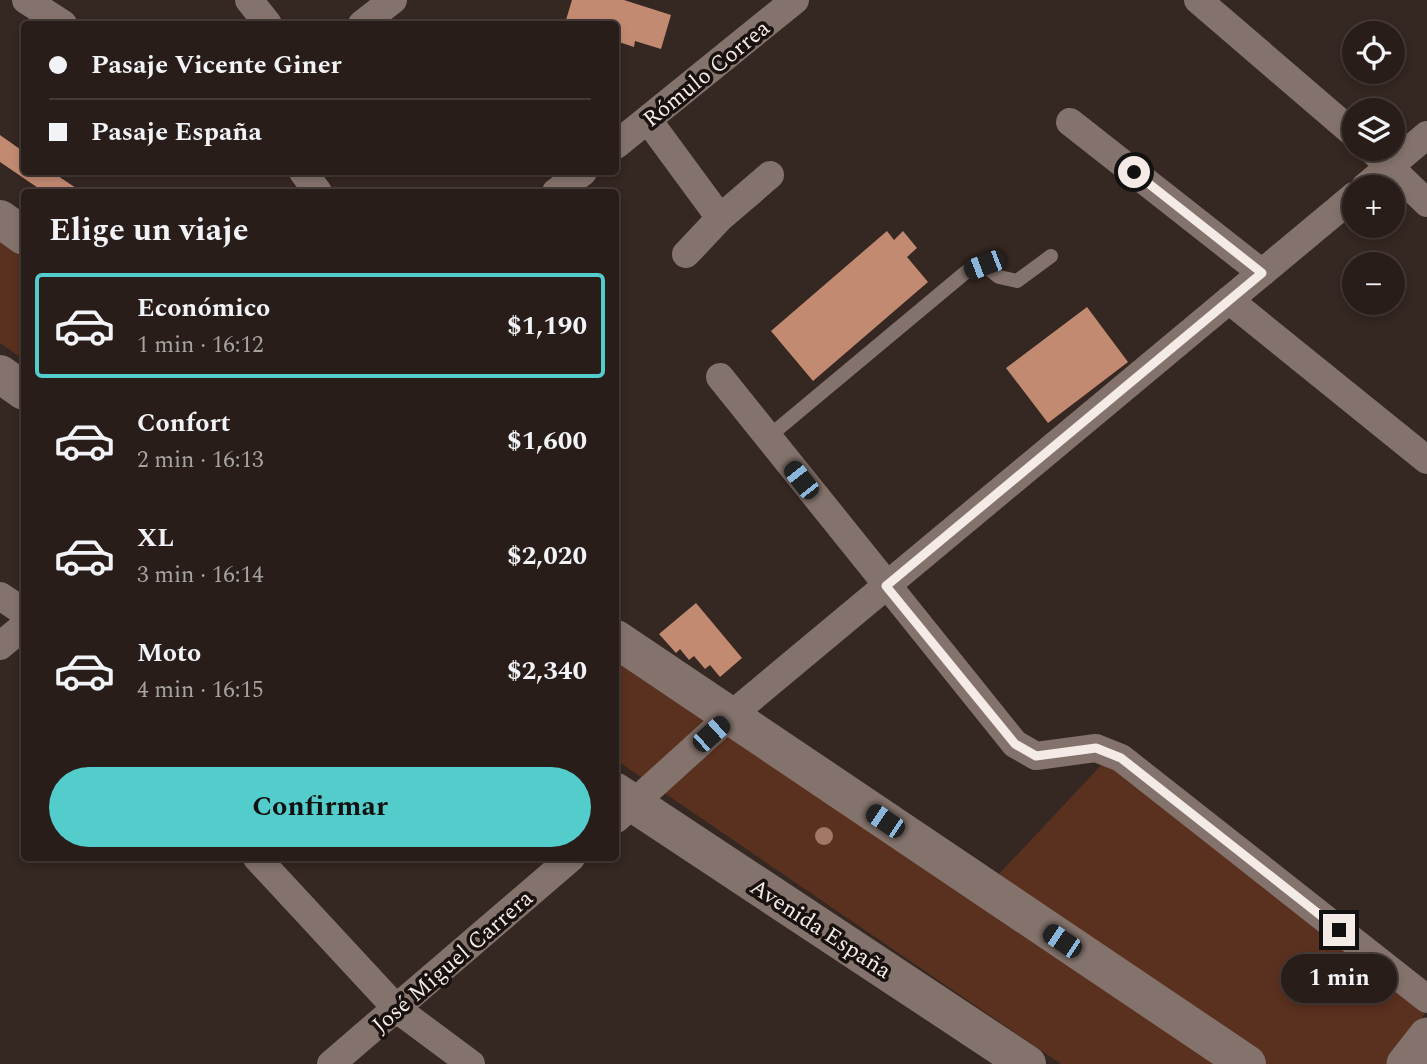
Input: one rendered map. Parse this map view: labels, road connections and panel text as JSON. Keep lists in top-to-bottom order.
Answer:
{
  "streets": {
    "main road": ["Avenida España"],
    "street": ["Rómulo Correa", "José Miguel Carrera"]
  },
  "page": {
    "map_buttons": ["+", "−"],
    "banner": ["Pasaje Vicente Giner", "Pasaje España"],
    "heading": "Elige un viaje",
    "list": [
      {
        "name": "Económico",
        "note": "1 min · 16:12",
        "value": "$1,190"
      },
      {
        "name": "Confort",
        "note": "2 min · 16:13",
        "value": "$1,600"
      },
      {
        "name": "XL",
        "note": "3 min · 16:14",
        "value": "$2,020"
      },
      {
        "name": "Moto",
        "note": "4 min · 16:15",
        "value": "$2,340"
      }
    ],
    "buttons": "Confirmar",
    "bubble": "1 min"
  }
}
